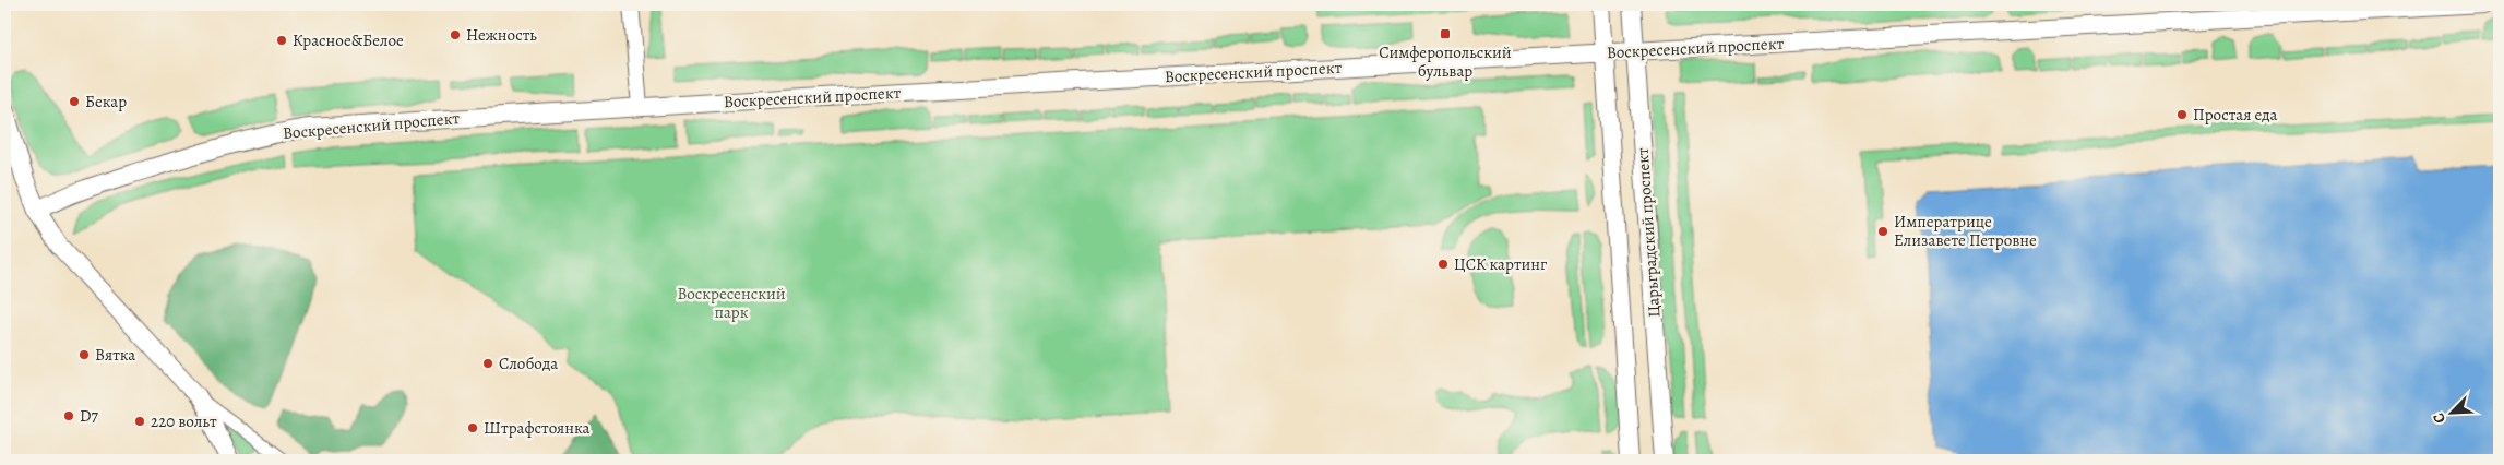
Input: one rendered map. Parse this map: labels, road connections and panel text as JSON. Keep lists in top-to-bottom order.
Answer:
{
  "streets": {
    "main road": ["Воскресенский проспект", "Царьградский проспект"]
  },
  "crossings": [
    ["Воскресенский проспект", "Царьградский проспект"]
  ],
  "parks": ["Воскресенский парк"],
  "places": {
    "transit": ["Симферопольский бульвар"],
    "other": [
      "Нежность",
      "Красное&Белое",
      "Бекар",
      "Простая еда",
      "Императрице Елизавете Петровне",
      "ЦСК картинг",
      "Вятка",
      "Слобода",
      "D7",
      "220 вольт",
      "Штрафстоянка"
    ]
  },
  "north": "bottom left"
}
